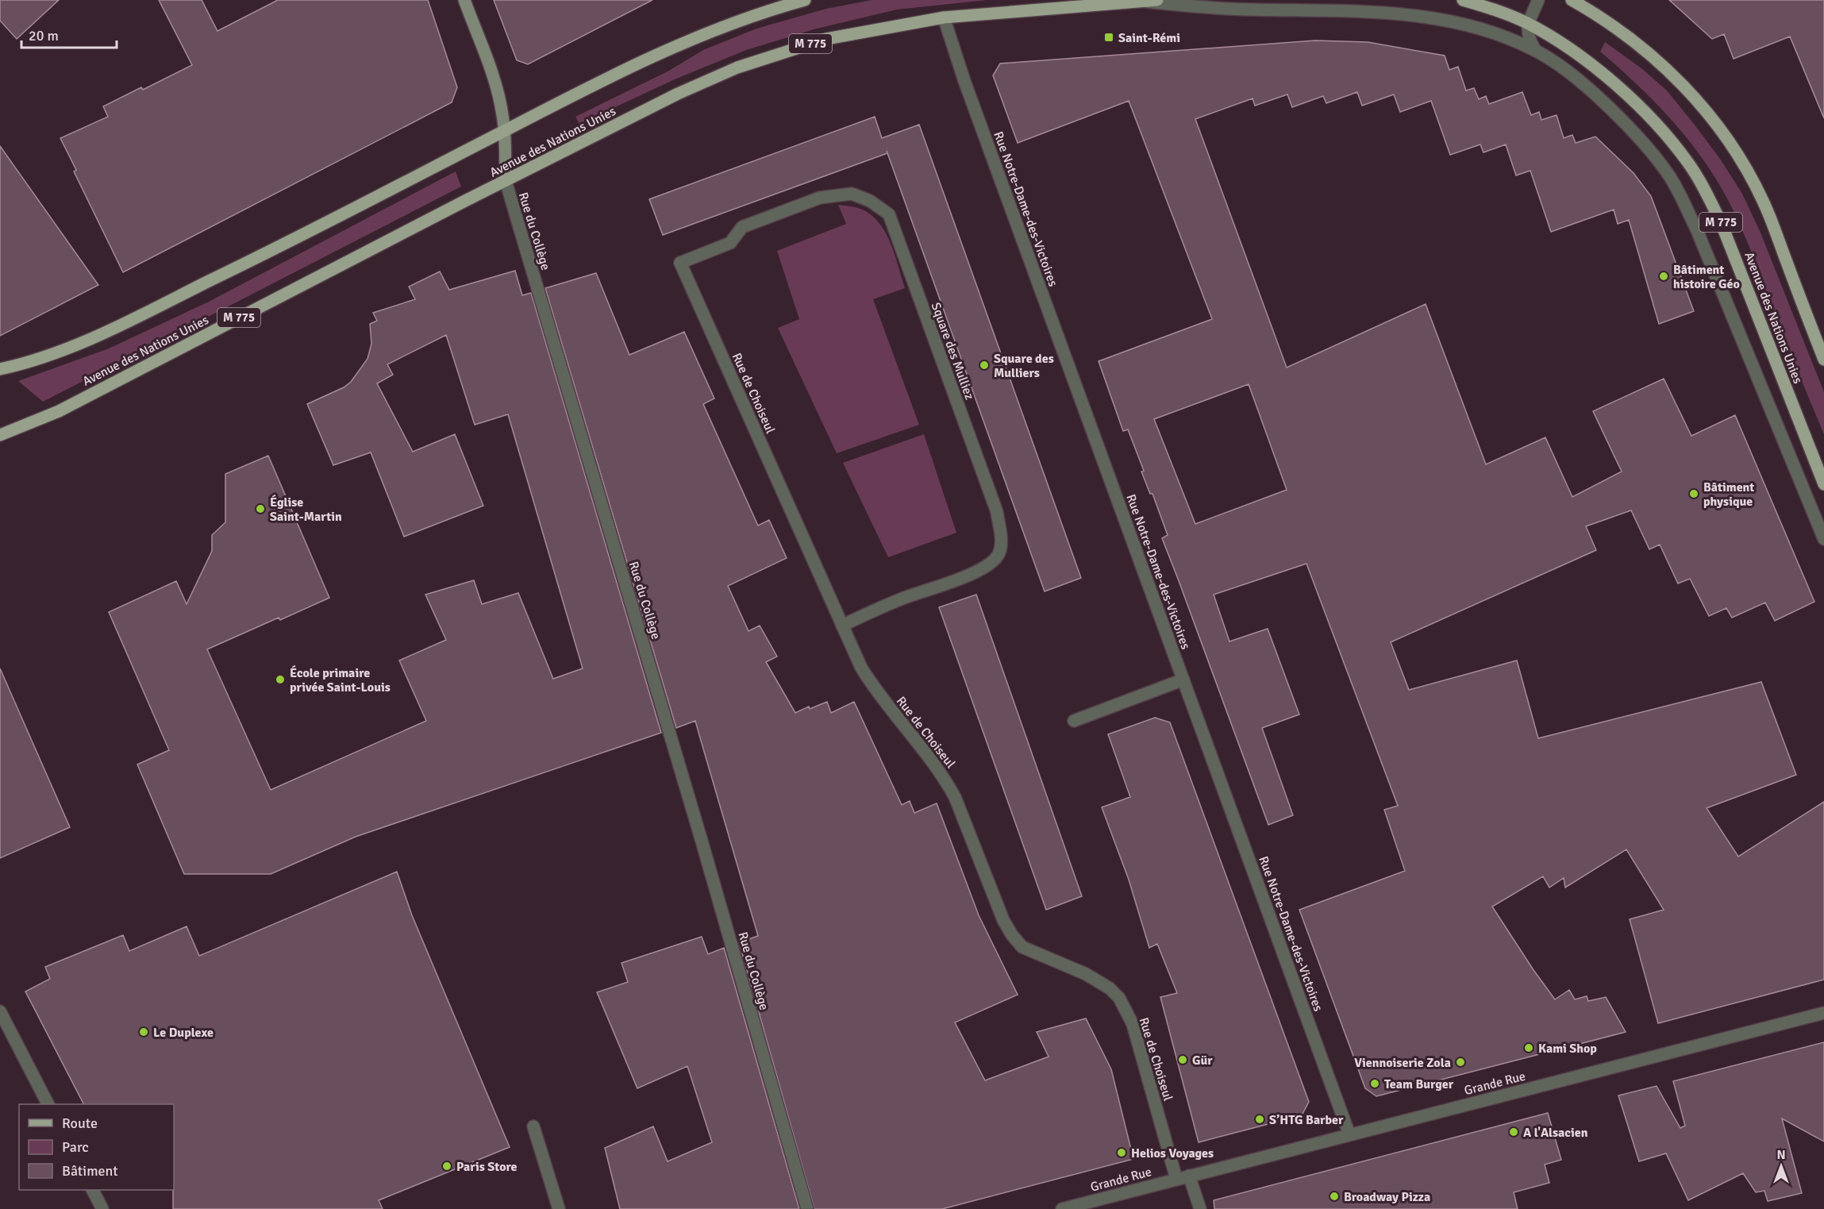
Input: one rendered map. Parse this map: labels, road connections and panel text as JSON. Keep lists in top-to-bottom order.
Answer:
{
  "streets": {
    "main road": ["M 775", "Avenue des Nations Unies"],
    "street": [
      "Rue Notre-Dame-des-Victoires",
      "Rue du Collège",
      "Square des Mulliez",
      "Rue de Choiseul",
      "Grande Rue"
    ]
  },
  "crossings": [
    ["Avenue des Nations Unies", "Rue Notre-Dame-des-Victoires"],
    ["Avenue des Nations Unies", "Rue du Collège"],
    ["Rue Notre-Dame-des-Victoires", "Grande Rue"],
    ["Square des Mulliez", "Rue de Choiseul"],
    ["Rue de Choiseul", "Grande Rue"]
  ],
  "places": {
    "transit": ["Saint-Rémi"],
    "other": [
      "Bâtiment histoire Géo",
      "Square des Mulliers",
      "Bâtiment physique",
      "Église Saint-Martin",
      "École primaire privée Saint-Louis",
      "Le Duplexe",
      "Kami Shop",
      "Gür",
      "Viennoiserie Zola",
      "Team Burger",
      "S’HTG Barber",
      "A l'Alsacien",
      "Helios Voyages",
      "Paris Store",
      "Broadway Pizza"
    ]
  },
  "legend": ["Route", "Parc", "Bâtiment"],
  "scale_bar": "20 m",
  "north": "top"
}
